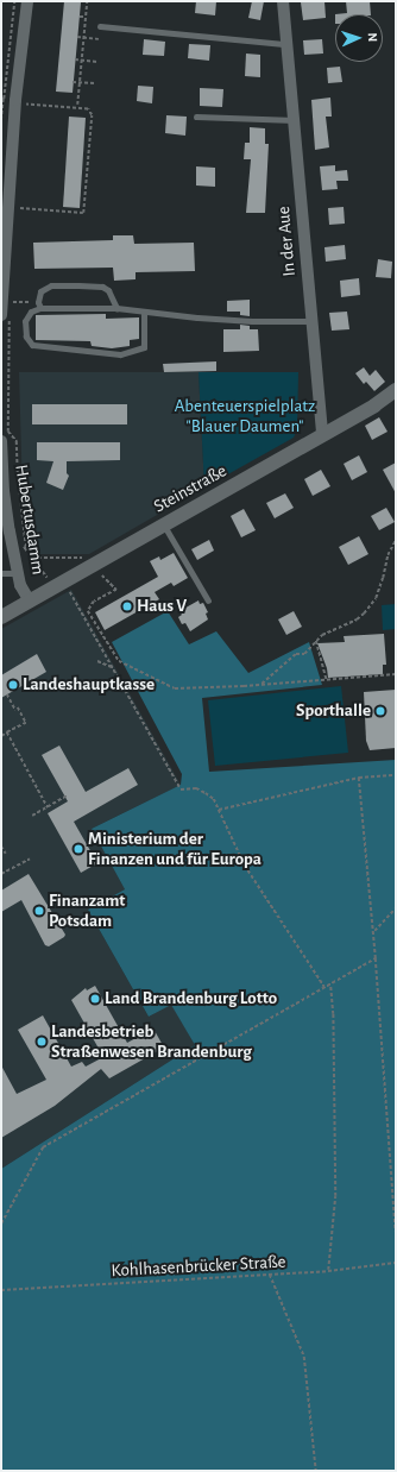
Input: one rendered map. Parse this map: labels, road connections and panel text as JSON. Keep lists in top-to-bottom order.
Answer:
{
  "streets": {
    "street": ["In der Aue", "Steinstraße", "Hubertusdamm"],
    "path": ["Kohlhasenbrücker Straße"]
  },
  "crossings": [
    ["In der Aue", "Steinstraße"],
    ["Steinstraße", "Hubertusdamm"]
  ],
  "parks": ["Abenteuerspielplatz \"Blauer Daumen\""],
  "places": [
    "Haus V",
    "Landeshauptkasse",
    "Sporthalle",
    "Ministerium der Finanzen und für Europa",
    "Finanzamt Potsdam",
    "Land Brandenburg Lotto",
    "Landesbetrieb Straßenwesen Brandenburg"
  ],
  "north": "right"
}
